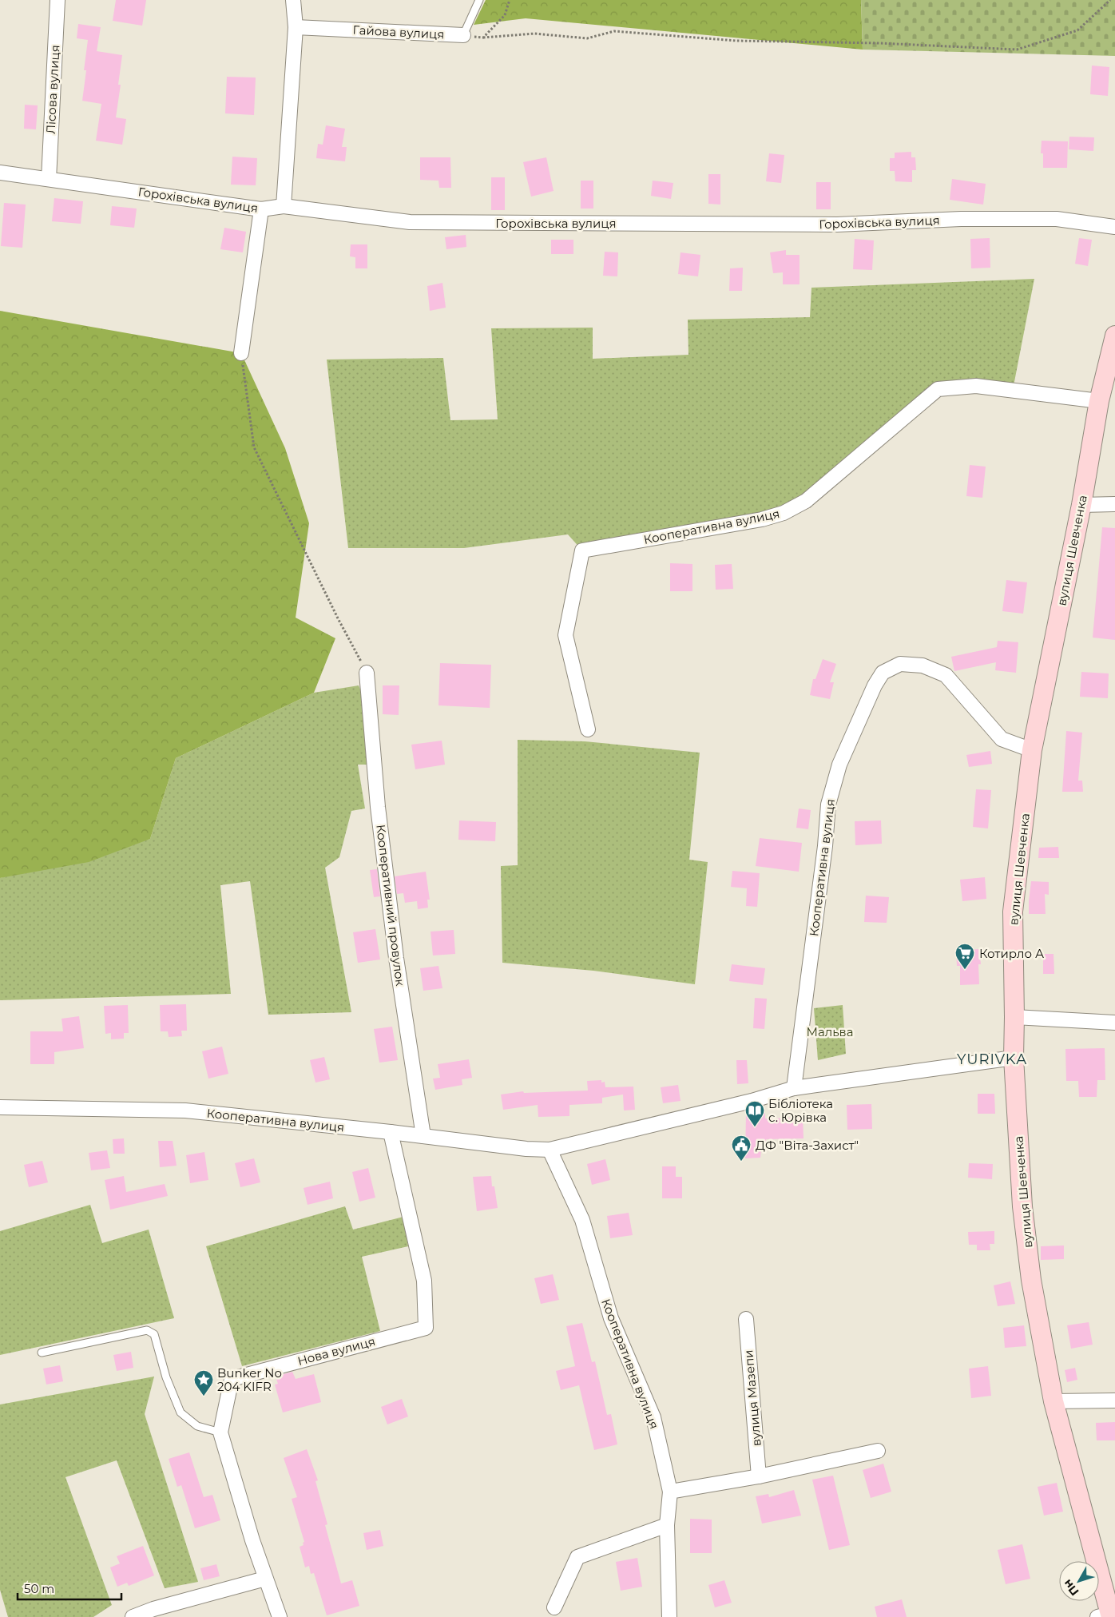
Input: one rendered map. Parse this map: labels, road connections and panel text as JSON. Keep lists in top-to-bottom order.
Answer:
{
  "streets": {
    "street": [
      "Гайова вулиця",
      "Лісова вулиця",
      "Горохівська вулиця",
      "Кооперативна вулиця",
      "вулиця Шевченка",
      "Кооперативний провулок",
      "Нова вулиця",
      "вулиця Мазепи"
    ]
  },
  "crossings": [
    ["Лісова вулиця", "Горохівська вулиця"],
    ["Кооперативна вулиця", "вулиця Шевченка"],
    ["Кооперативна вулиця", "Кооперативний провулок"],
    ["Кооперативна вулиця", "Нова вулиця"]
  ],
  "districts": ["YURIVKA"],
  "parks": ["Мальва"],
  "places": {
    "supermarket": ["Котирло А"],
    "library": ["Бібліотека с. Юрівка"],
    "public building": ["ДФ \"Віта-Захист\""],
    "place": ["Bunker No 204 KIFR"]
  },
  "scale_bar": "50 m",
  "north": "bottom left"
}
